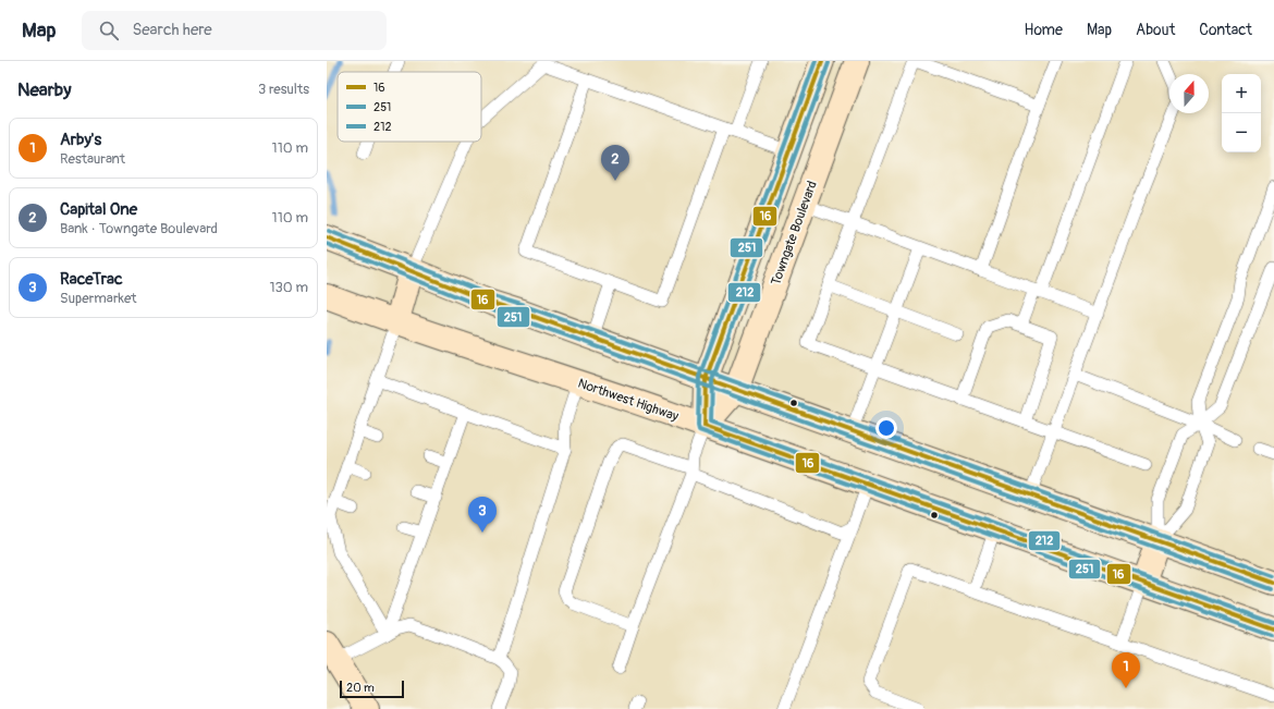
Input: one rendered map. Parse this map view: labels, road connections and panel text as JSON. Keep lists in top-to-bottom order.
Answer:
{
  "streets": {
    "main road": ["Towngate Boulevard", "Northwest Highway"]
  },
  "crossings": [
    ["Towngate Boulevard", "Northwest Highway"]
  ],
  "lines": ["transit line 16", "transit line 251", "transit line 212"],
  "legend": ["16", "251", "212"],
  "scale_bar": "20 m",
  "north": "top",
  "page": {
    "header": "Map",
    "search": "Search here",
    "nav": [
      "Home",
      "Map",
      "About",
      "Contact"
    ],
    "heading": ["Nearby", "3 results"],
    "map_buttons": ["+", "−"],
    "list": [
      {
        "mark": "1",
        "name": "Arby's",
        "note": "Restaurant",
        "value": "110 m"
      },
      {
        "mark": "2",
        "name": "Capital One",
        "note": "Bank · Towngate Boulevard",
        "value": "110 m"
      },
      {
        "mark": "3",
        "name": "RaceTrac",
        "note": "Supermarket",
        "value": "130 m"
      }
    ],
    "pins": ["2", "3", "1"],
    "scale": "20 m"
  }
}
